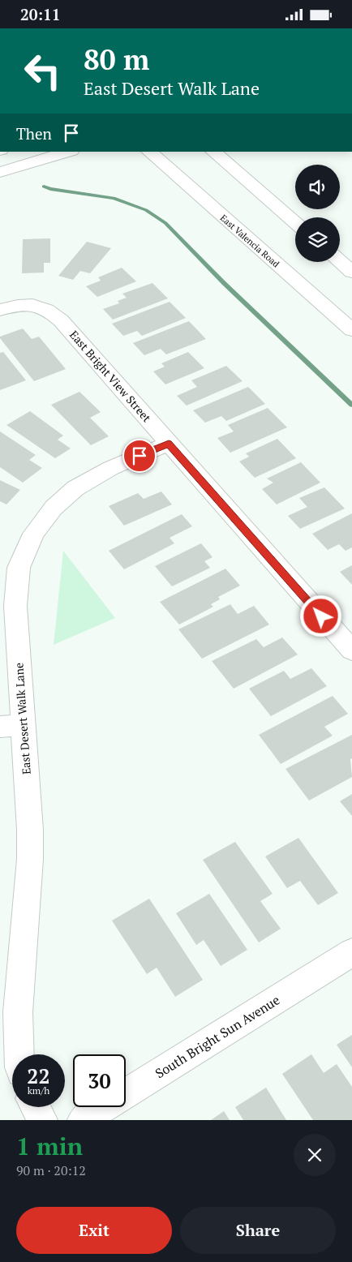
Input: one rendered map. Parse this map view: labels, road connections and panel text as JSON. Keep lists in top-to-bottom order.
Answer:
{
  "streets": {
    "street": [
      "East Valencia Road",
      "East Bright View Street",
      "East Desert Walk Lane",
      "South Bright Sun Avenue"
    ]
  },
  "crossings": [
    ["East Bright View Street", "East Desert Walk Lane"]
  ],
  "page": {
    "status": "20:11",
    "turn": ["80 m", "East Desert Walk Lane"],
    "then": "Then",
    "speed": "22 km/h",
    "limit": "30",
    "heading": ["1 min", "90 m · 20:12"],
    "buttons": ["Exit", "Share"]
  }
}
